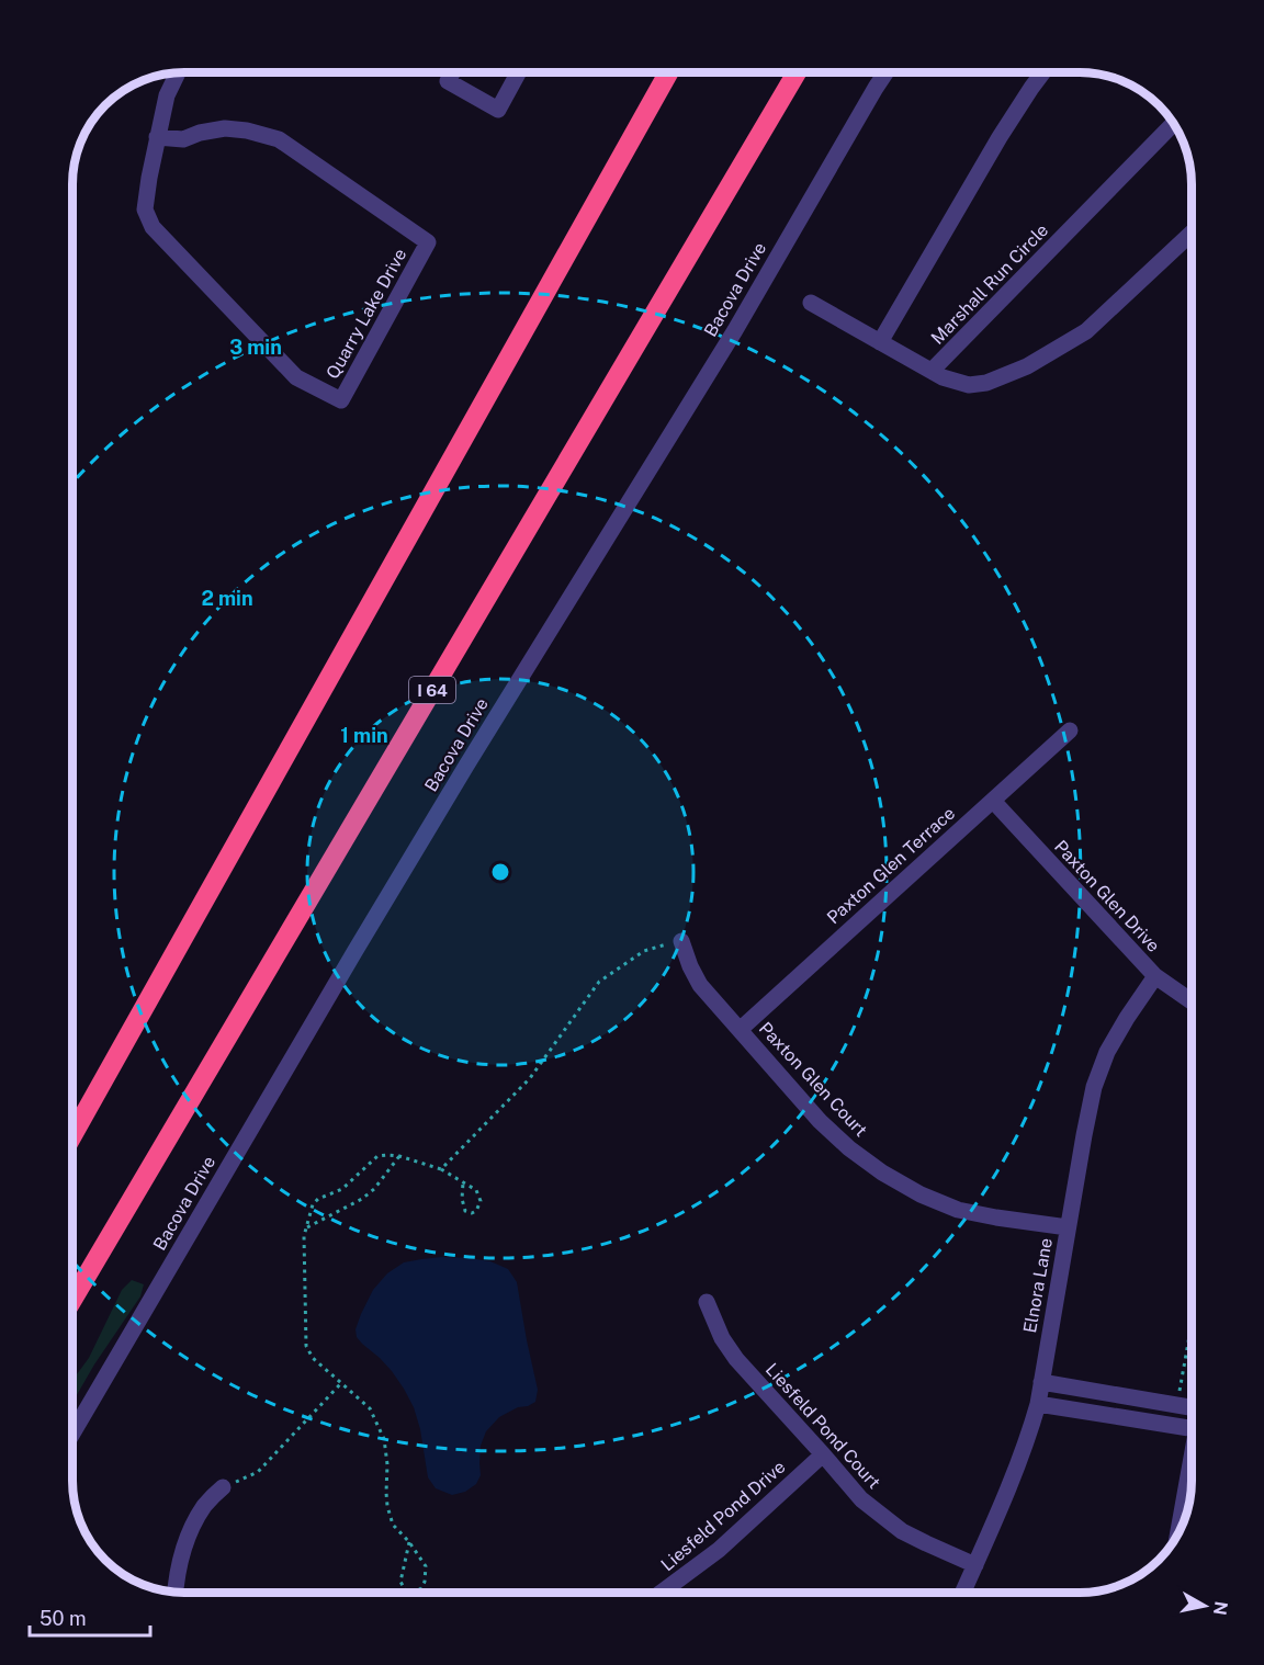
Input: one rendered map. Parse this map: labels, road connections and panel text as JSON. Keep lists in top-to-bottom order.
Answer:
{
  "streets": {
    "highway": ["I 64"],
    "street": [
      "Marshall Run Circle",
      "Bacova Drive",
      "Quarry Lake Drive",
      "Paxton Glen Terrace",
      "Paxton Glen Drive",
      "Paxton Glen Court",
      "Elnora Lane",
      "Liesfeld Pond Court",
      "Liesfeld Pond Drive"
    ]
  },
  "crossings": [
    ["Paxton Glen Terrace", "Paxton Glen Drive"],
    ["Paxton Glen Terrace", "Paxton Glen Court"],
    ["Paxton Glen Drive", "Elnora Lane"],
    ["Paxton Glen Court", "Elnora Lane"],
    ["Elnora Lane", "Liesfeld Pond Court"],
    ["Liesfeld Pond Court", "Liesfeld Pond Drive"]
  ],
  "scale_bar": "50 m",
  "north": "right",
  "rings": ["3 min", "2 min", "1 min"]
}
